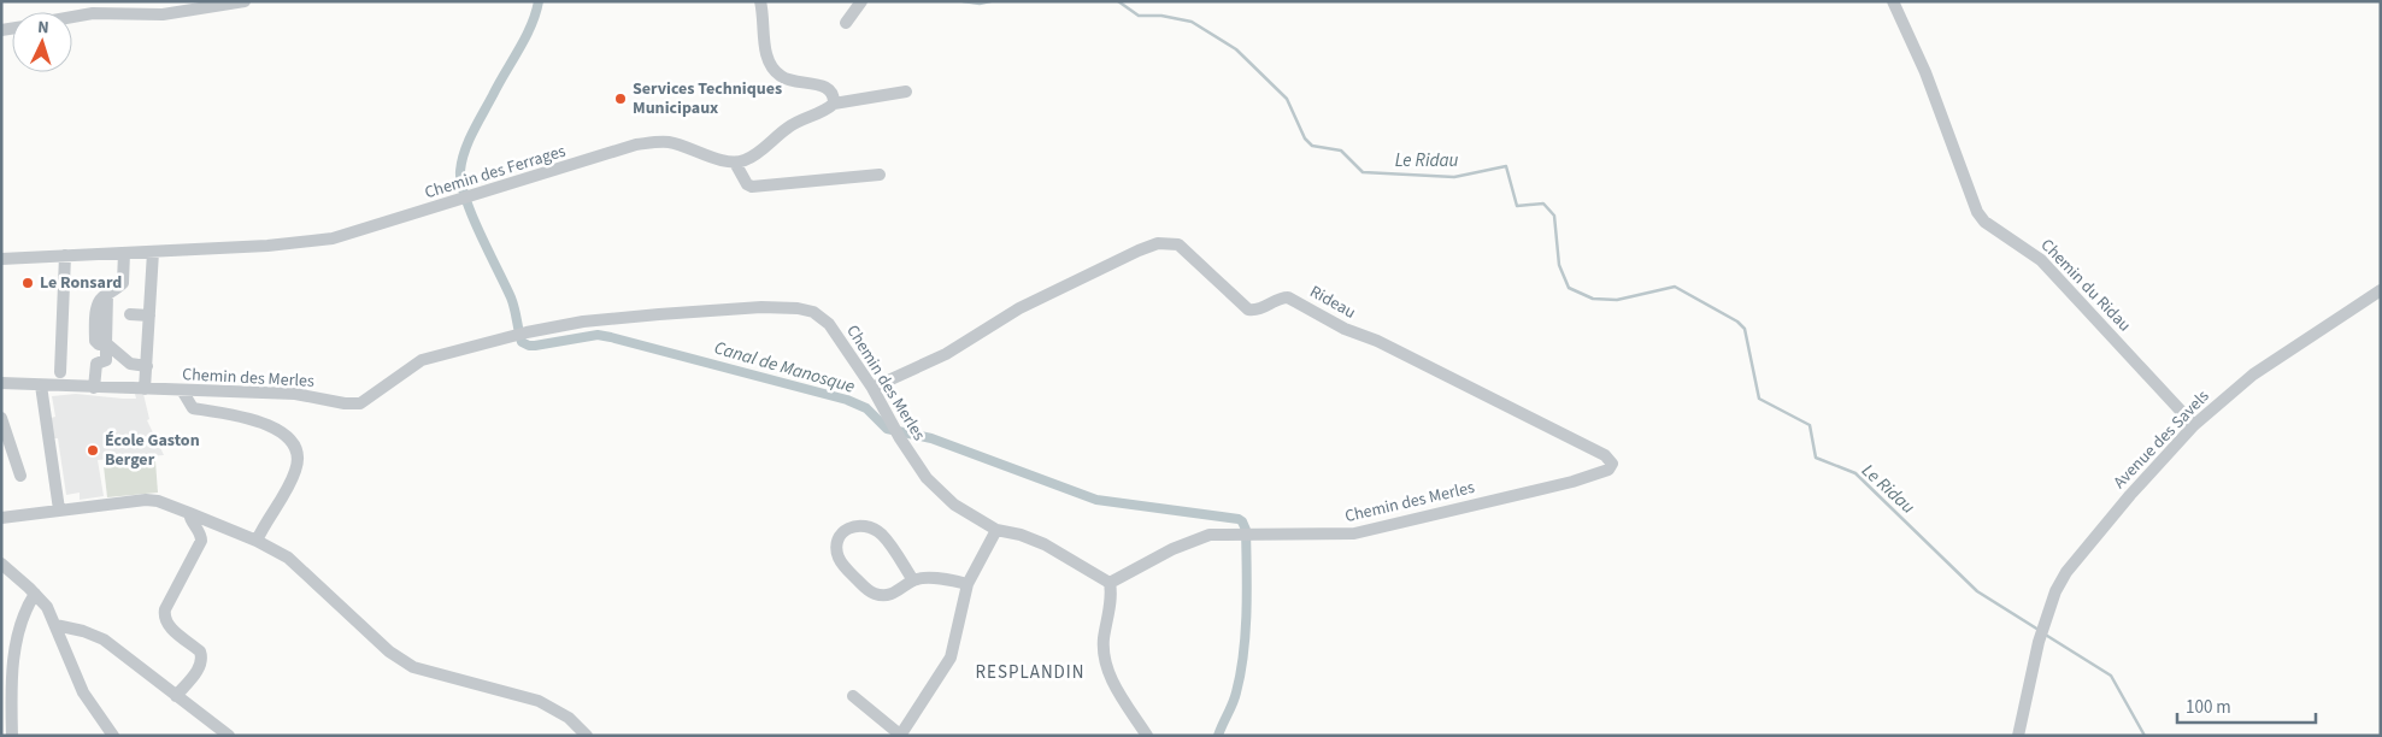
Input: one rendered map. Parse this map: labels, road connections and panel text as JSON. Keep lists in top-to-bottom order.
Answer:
{
  "streets": {
    "street": [
      "Chemin des Ferrages",
      "Chemin du Ridau",
      "Rideau",
      "Chemin des Merles",
      "Avenue des Savels"
    ]
  },
  "crossings": [
    ["Chemin du Ridau", "Avenue des Savels"],
    ["Rideau", "Chemin des Merles"]
  ],
  "districts": ["RESPLANDIN"],
  "water": ["Le Ridau", "Canal de Manosque"],
  "places": ["Services Techniques Municipaux", "Le Ronsard", "École Gaston Berger"],
  "scale_bar": "100 m",
  "north": "top"
}
